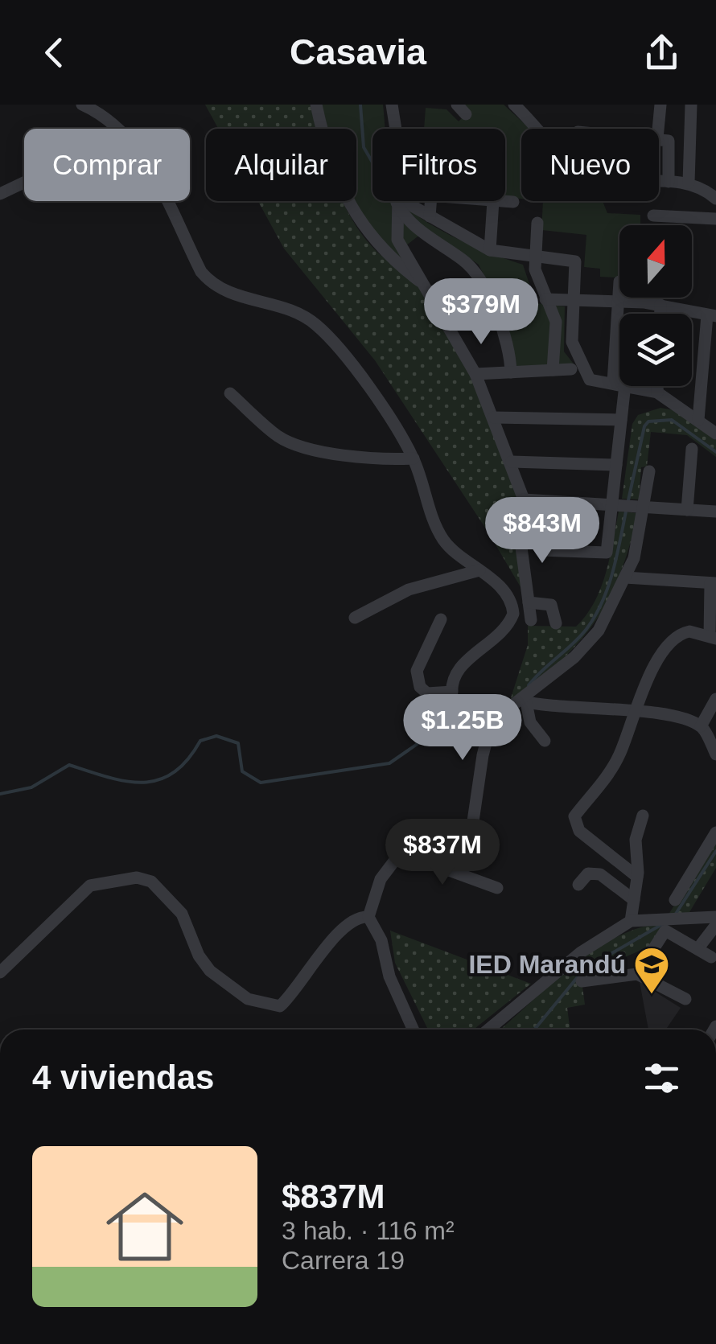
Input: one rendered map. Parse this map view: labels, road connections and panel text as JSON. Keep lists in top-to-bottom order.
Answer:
{
  "places": {
    "school or university": ["IED Marandú"]
  },
  "north": "top",
  "page": {
    "header": "Casavia",
    "chip": [
      "Comprar",
      "Alquilar",
      "Filtros",
      "Nuevo"
    ],
    "price": [
      "$379M",
      "$843M",
      "$1.25B",
      "$837M"
    ],
    "heading": "4 viviendas",
    "list": [
      {
        "name": "$837M",
        "note": "3 hab. · 116 m² · Carrera 19"
      }
    ]
  }
}
